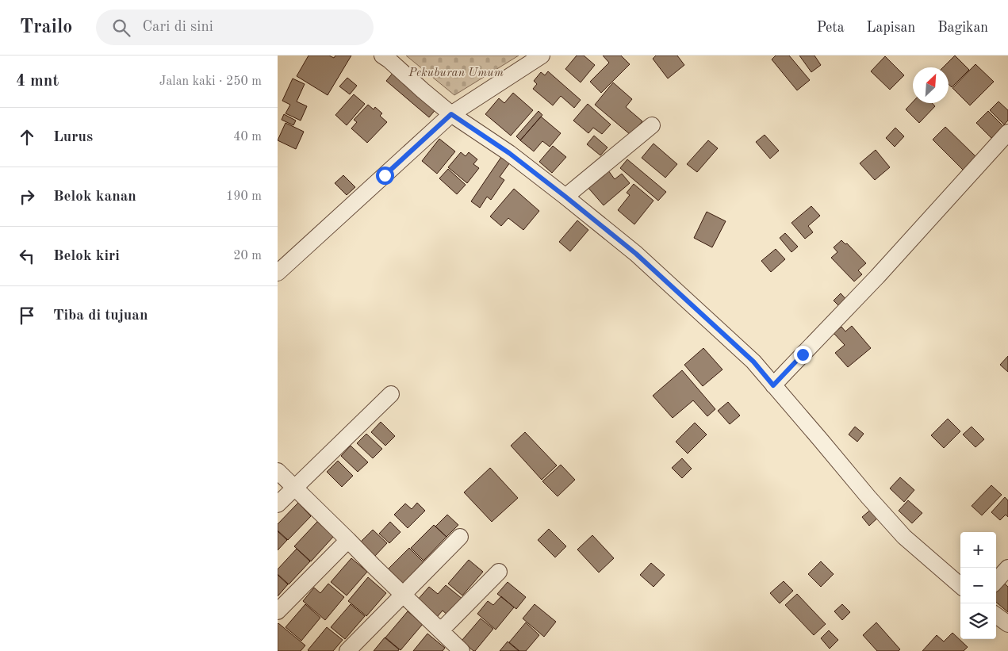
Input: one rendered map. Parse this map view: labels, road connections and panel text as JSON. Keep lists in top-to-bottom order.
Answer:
{
  "parks": ["Pekuburan Umum"],
  "north": "top right",
  "page": {
    "header": "Trailo",
    "search": "Cari di sini",
    "nav": ["Peta", "Lapisan", "Bagikan"],
    "heading": ["4 mnt", "Jalan kaki · 250 m"],
    "list": [
      ["Lurus", "40 m"],
      ["Belok kanan", "190 m"],
      ["Belok kiri", "20 m"],
      "Tiba di tujuan"
    ],
    "map_buttons": ["+", "−"]
  }
}
